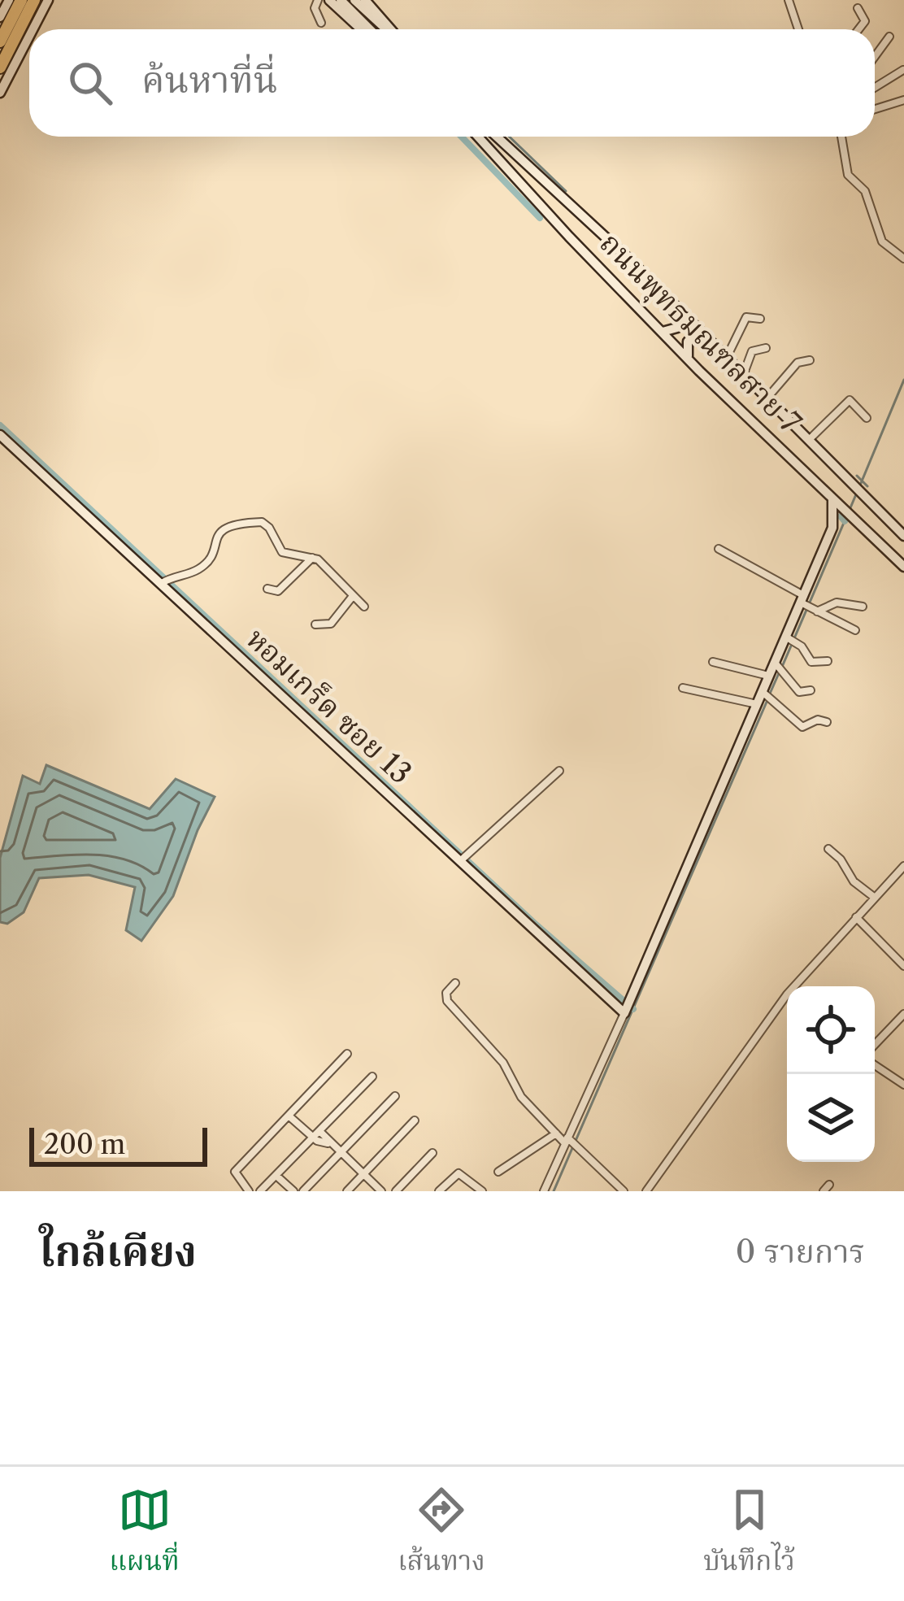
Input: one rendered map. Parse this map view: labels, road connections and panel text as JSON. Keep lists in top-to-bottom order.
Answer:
{
  "streets": {
    "main road": ["ถนนพุทธมณฑลสาย 7", "หอมเกร็ด ซอย 13"]
  },
  "scale_bar": "200 m",
  "page": {
    "search": "ค้นหาที่นี่",
    "scale": "200 m",
    "heading": ["ใกล้เคียง", "0 รายการ"],
    "nav": ["แผนที่", "เส้นทาง", "บันทึกไว้"]
  }
}
